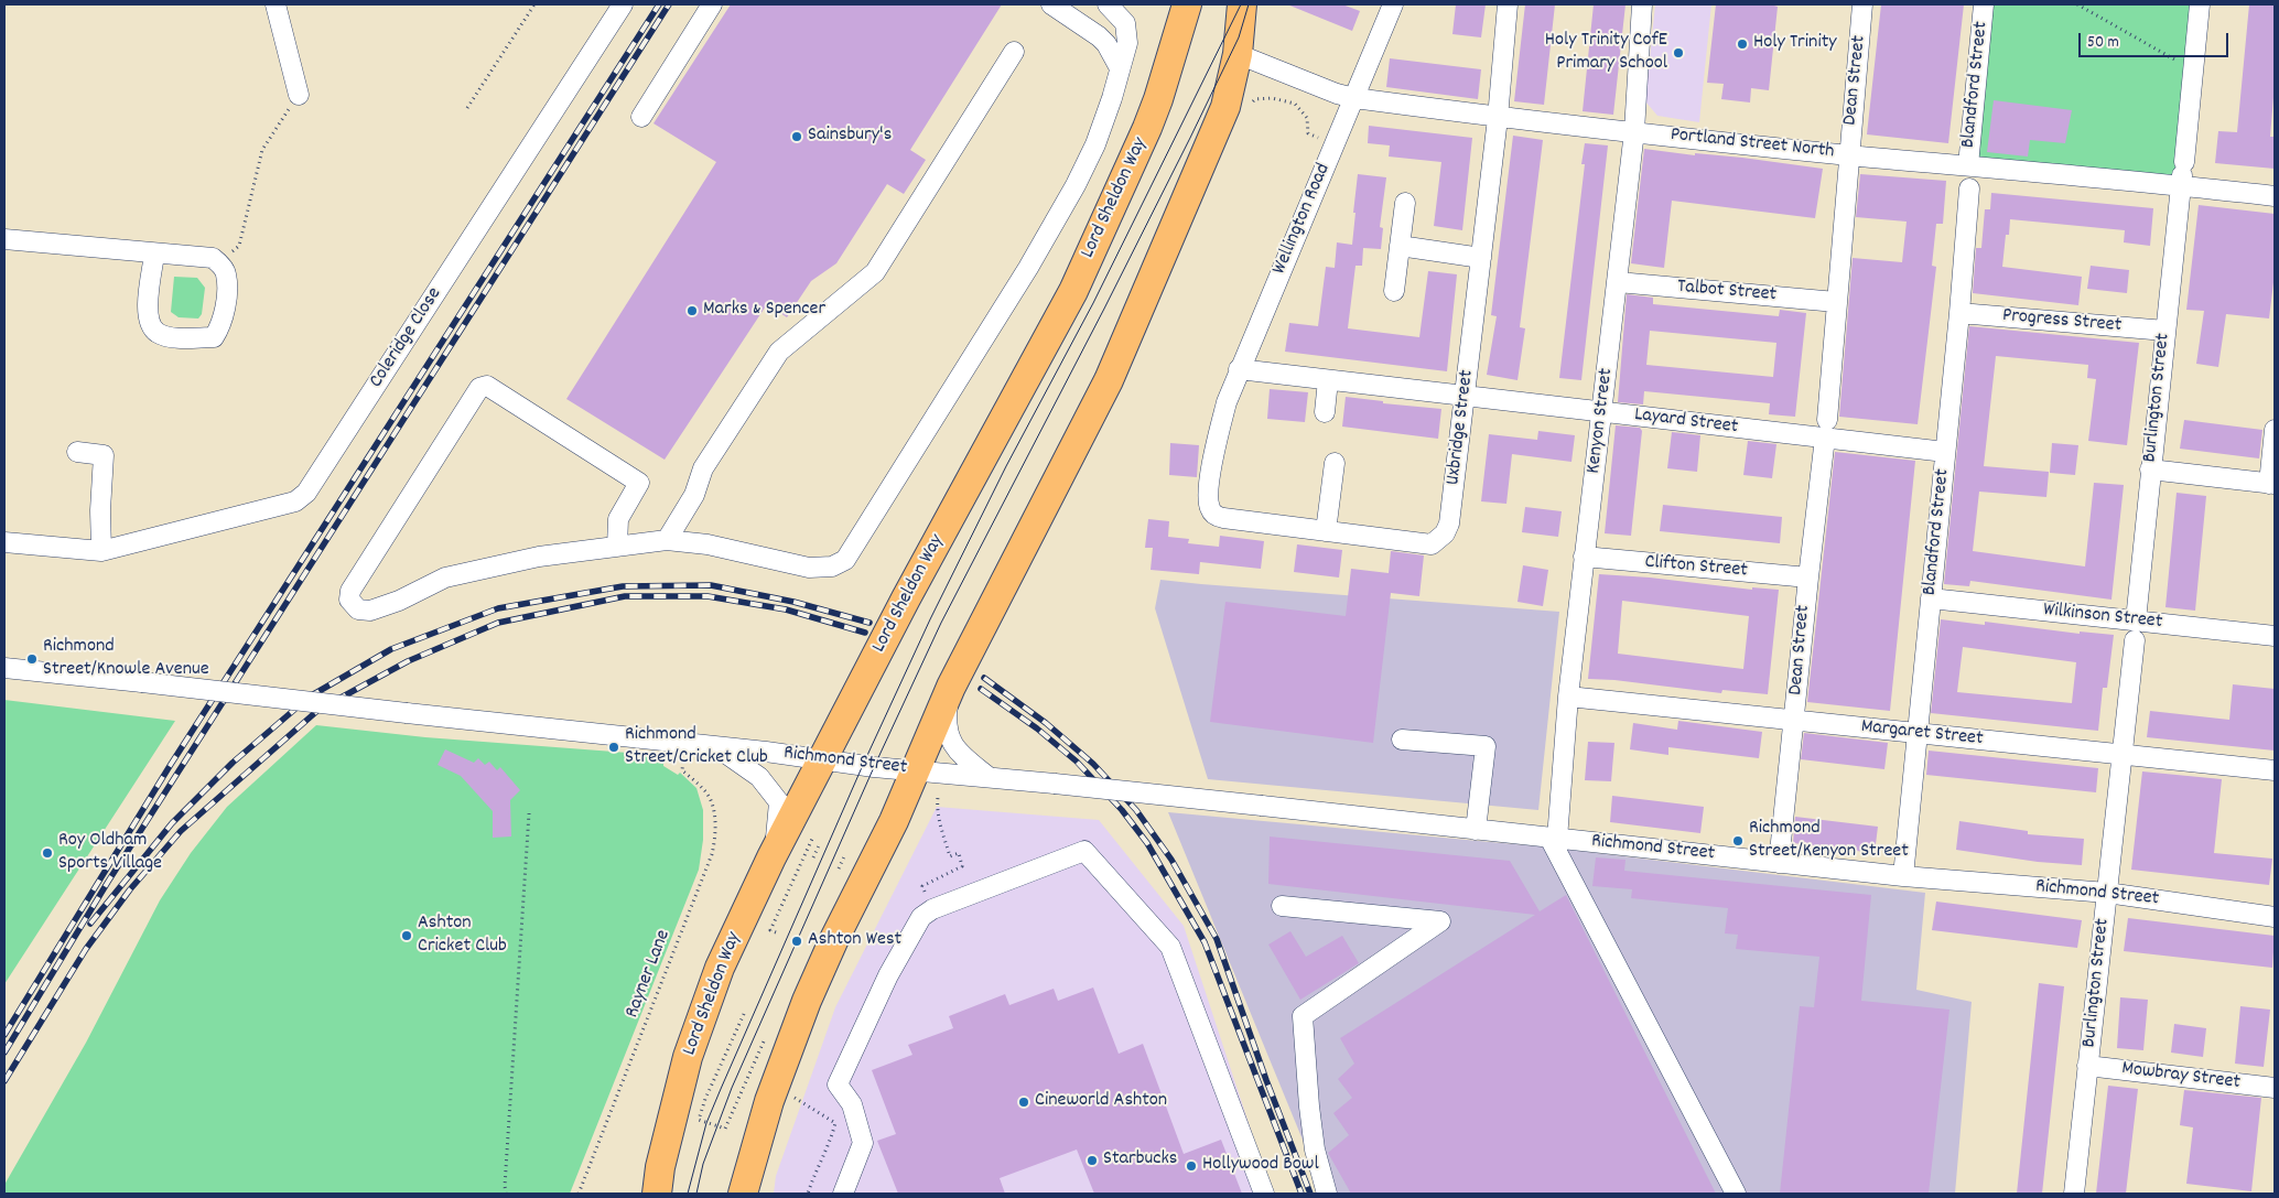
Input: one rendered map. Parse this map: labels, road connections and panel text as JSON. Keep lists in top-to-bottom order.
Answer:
{
  "streets": {
    "highway": ["Lord Sheldon Way"],
    "street": [
      "Dean Street",
      "Blandford Street",
      "Portland Street North",
      "Wellington Road",
      "Talbot Street",
      "Progress Street",
      "Coleridge Close",
      "Burlington Street",
      "Kenyon Street",
      "Layard Street",
      "Uxbridge Street",
      "Clifton Street",
      "Wilkinson Street",
      "Margaret Street",
      "Richmond Street",
      "Mowbray Street"
    ],
    "path": ["Rayner Lane"]
  },
  "crossings": [
    ["Dean Street", "Portland Street North"],
    ["Dean Street", "Talbot Street"],
    ["Dean Street", "Layard Street"],
    ["Dean Street", "Clifton Street"],
    ["Dean Street", "Margaret Street"],
    ["Dean Street", "Richmond Street"],
    ["Blandford Street", "Portland Street North"],
    ["Blandford Street", "Progress Street"],
    ["Blandford Street", "Layard Street"],
    ["Blandford Street", "Wilkinson Street"],
    ["Blandford Street", "Margaret Street"],
    ["Blandford Street", "Richmond Street"],
    ["Portland Street North", "Wellington Road"],
    ["Portland Street North", "Burlington Street"],
    ["Portland Street North", "Kenyon Street"],
    ["Portland Street North", "Uxbridge Street"],
    ["Lord Sheldon Way", "Richmond Street"],
    ["Wellington Road", "Layard Street"],
    ["Wellington Road", "Uxbridge Street"],
    ["Talbot Street", "Kenyon Street"],
    ["Progress Street", "Burlington Street"],
    ["Burlington Street", "Wilkinson Street"],
    ["Burlington Street", "Margaret Street"],
    ["Burlington Street", "Richmond Street"],
    ["Burlington Street", "Mowbray Street"],
    ["Kenyon Street", "Layard Street"],
    ["Kenyon Street", "Clifton Street"],
    ["Kenyon Street", "Margaret Street"],
    ["Kenyon Street", "Richmond Street"],
    ["Layard Street", "Uxbridge Street"]
  ],
  "places": [
    "Holy Trinity",
    "Holy Trinity CofE Primary School",
    "Sainsbury's",
    "Marks & Spencer",
    "Richmond Street/Knowle Avenue",
    "Richmond Street/Cricket Club",
    "Richmond Street/Kenyon Street",
    "Roy Oldham Sports Village",
    "Ashton Cricket Club",
    "Ashton West",
    "Cineworld Ashton",
    "Starbucks",
    "Hollywood Bowl"
  ],
  "scale_bar": "50 m"
}
